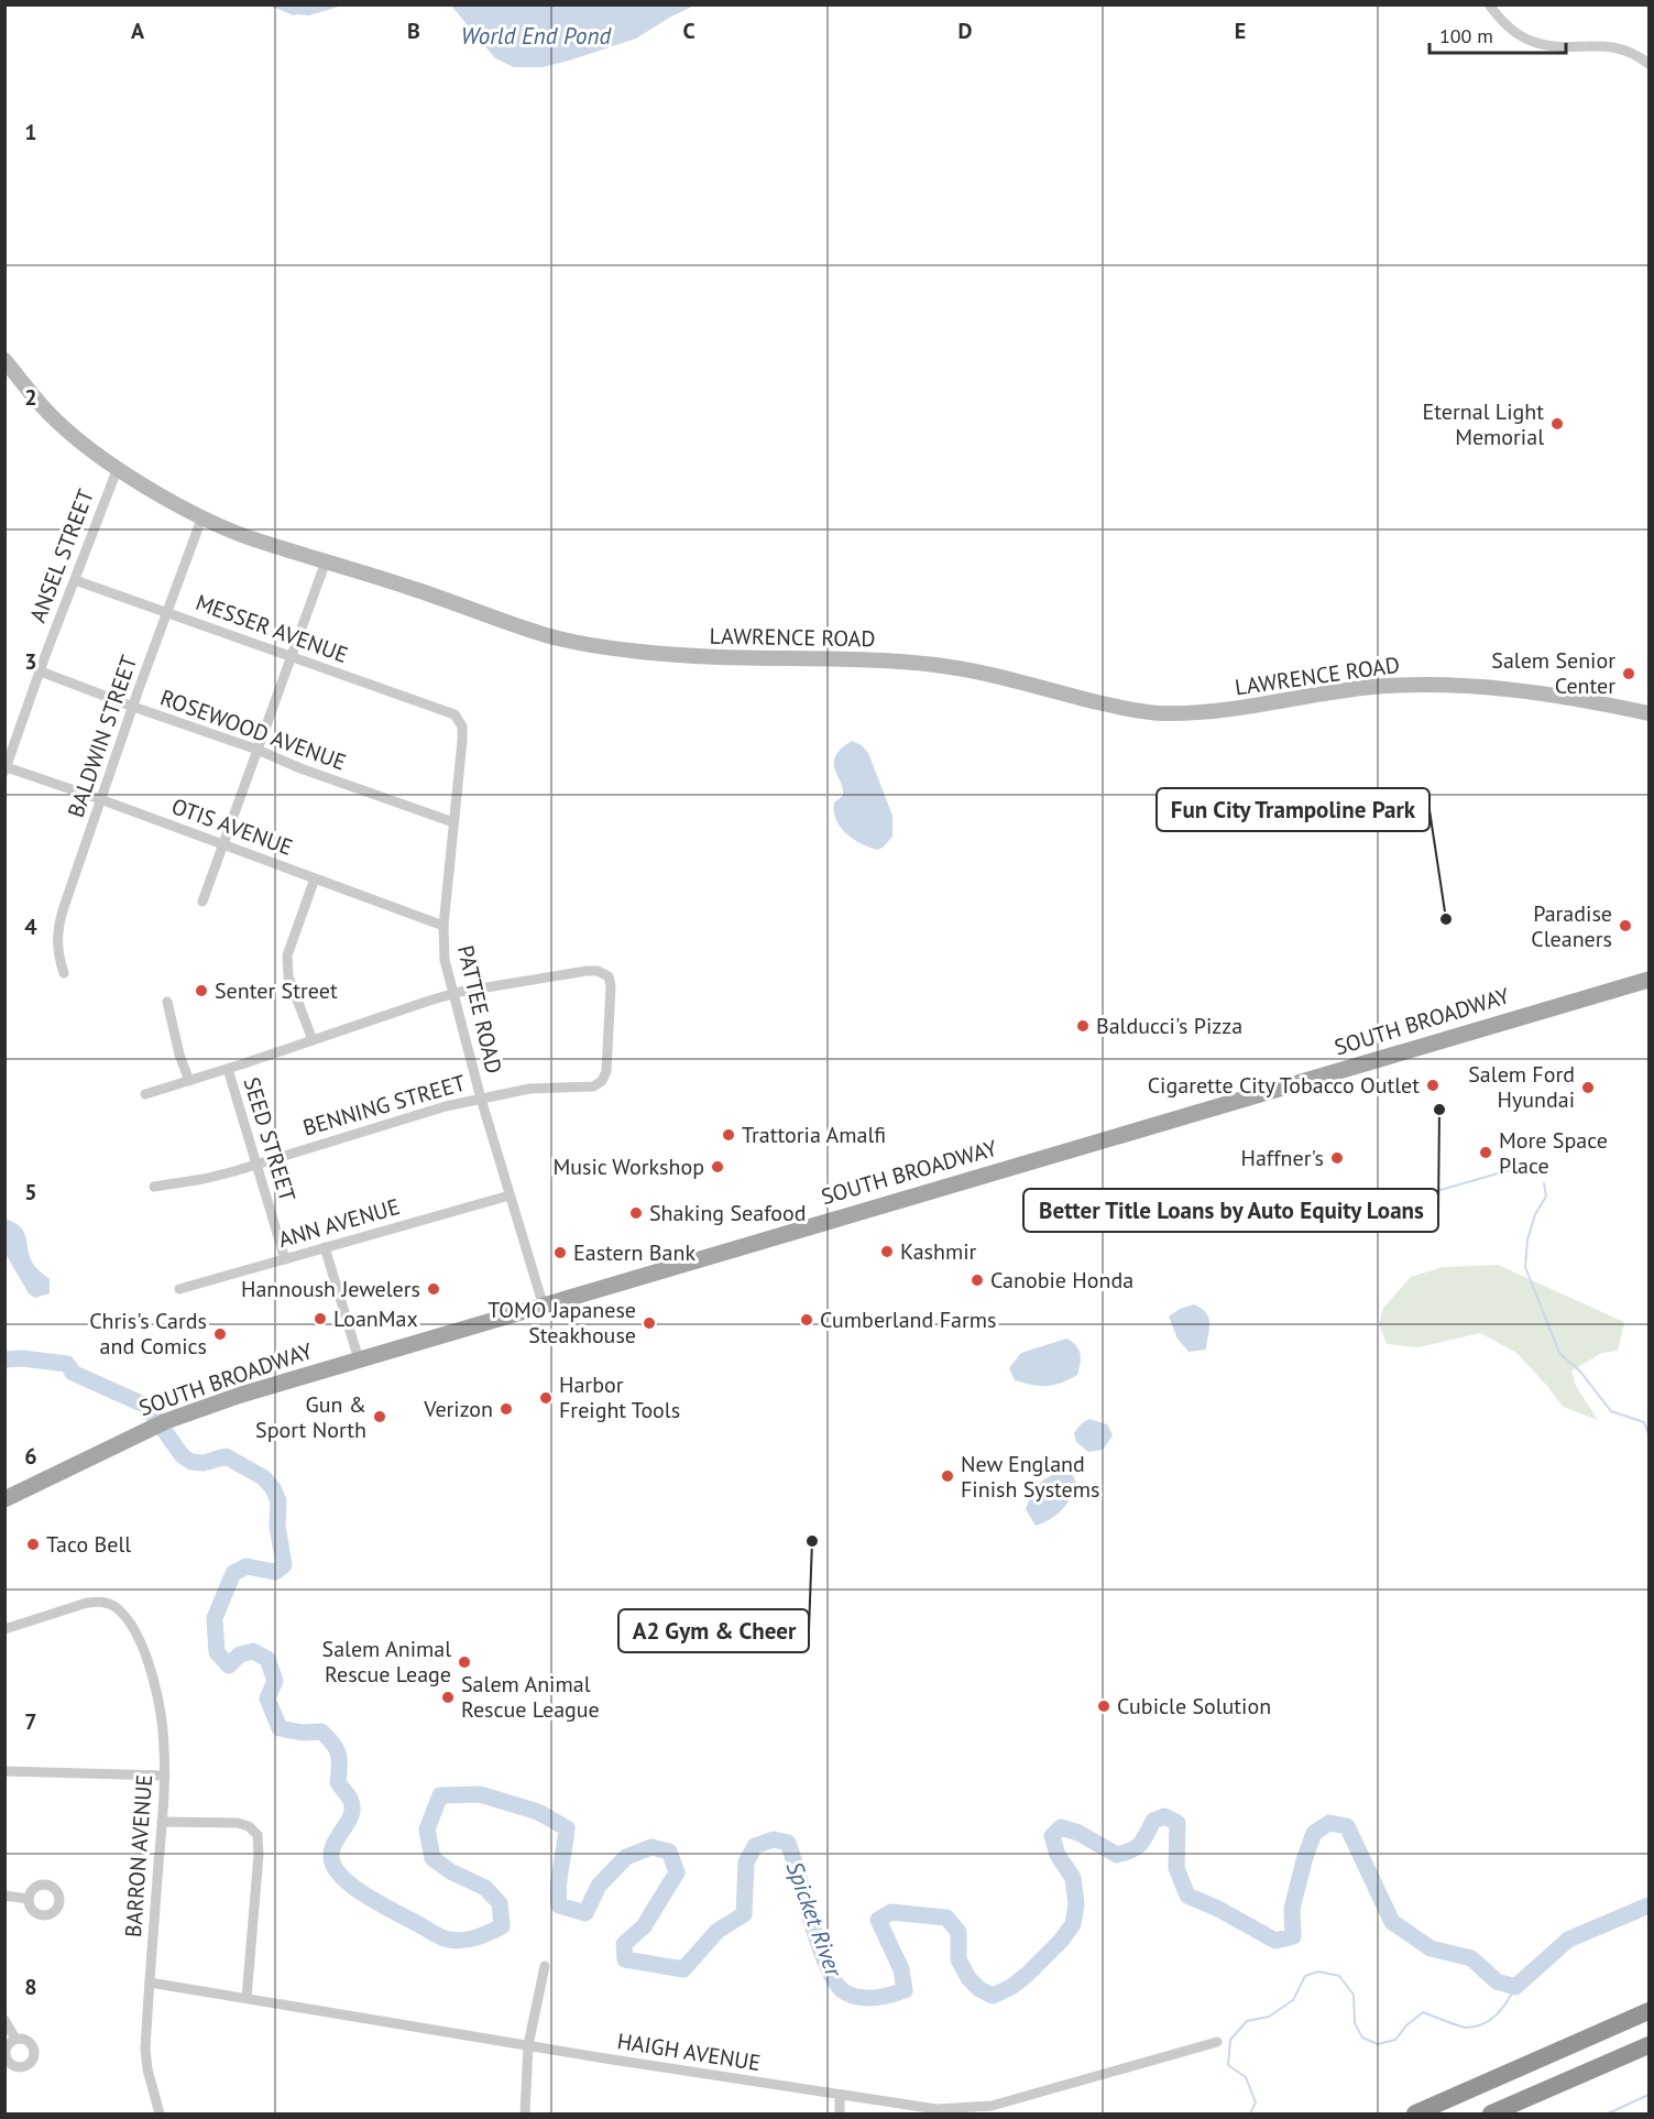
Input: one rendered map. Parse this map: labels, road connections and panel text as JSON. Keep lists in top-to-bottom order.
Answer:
{
  "streets": {
    "main road": ["SOUTH BROADWAY"],
    "street": [
      "ANSEL STREET",
      "MESSER AVENUE",
      "LAWRENCE ROAD",
      "ROSEWOOD AVENUE",
      "BALDWIN STREET",
      "OTIS AVENUE",
      "PATTEE ROAD",
      "BENNING STREET",
      "SEED STREET",
      "ANN AVENUE",
      "BARRON AVENUE",
      "HAIGH AVENUE"
    ]
  },
  "crossings": [
    ["ANSEL STREET", "MESSER AVENUE"],
    ["ANSEL STREET", "LAWRENCE ROAD"],
    ["ANSEL STREET", "ROSEWOOD AVENUE"],
    ["ANSEL STREET", "OTIS AVENUE"],
    ["MESSER AVENUE", "BALDWIN STREET"],
    ["MESSER AVENUE", "PATTEE ROAD"],
    ["LAWRENCE ROAD", "BALDWIN STREET"],
    ["ROSEWOOD AVENUE", "BALDWIN STREET"],
    ["ROSEWOOD AVENUE", "PATTEE ROAD"],
    ["BALDWIN STREET", "OTIS AVENUE"],
    ["OTIS AVENUE", "PATTEE ROAD"],
    ["PATTEE ROAD", "SOUTH BROADWAY"],
    ["PATTEE ROAD", "BENNING STREET"],
    ["PATTEE ROAD", "ANN AVENUE"],
    ["BENNING STREET", "SEED STREET"],
    ["SEED STREET", "ANN AVENUE"],
    ["BARRON AVENUE", "HAIGH AVENUE"]
  ],
  "water": ["World End Pond", "Spicket River"],
  "places": [
    "Eternal Light Memorial",
    "Salem Senior Center",
    "Fun City Trampoline Park",
    "Paradise Cleaners",
    "Senter Street",
    "Balducci's Pizza",
    "Cigarette City Tobacco Outlet",
    "Salem Ford Hyundai",
    "Better Title Loans by Auto Equity Loans",
    "Trattoria Amalfi",
    "More Space Place",
    "Haffner's",
    "Music Workshop",
    "Shaking Seafood",
    "Kashmir",
    "Eastern Bank",
    "Canobie Honda",
    "Hannoush Jewelers",
    "LoanMax",
    "Cumberland Farms",
    "TOMO Japanese Steakhouse",
    "Chris's Cards and Comics",
    "Harbor Freight Tools",
    "Verizon",
    "Gun & Sport North",
    "New England Finish Systems",
    "A2 Gym & Cheer",
    "Taco Bell",
    "Salem Animal Rescue Leage",
    "Salem Animal Rescue League",
    "Cubicle Solution"
  ],
  "scale_bar": "100 m",
  "grid": {
    "columns": [
      "A",
      "B",
      "C",
      "D",
      "E"
    ],
    "rows": [
      "1",
      "2",
      "3",
      "4",
      "5",
      "6",
      "7",
      "8"
    ]
  }
}
